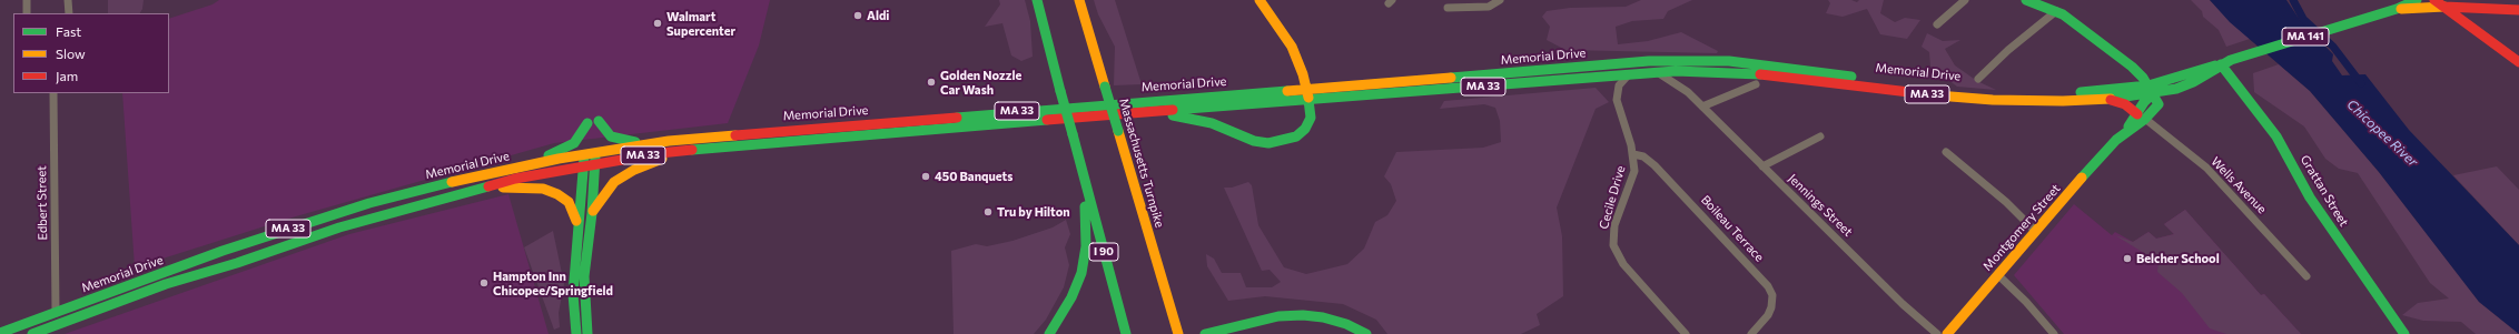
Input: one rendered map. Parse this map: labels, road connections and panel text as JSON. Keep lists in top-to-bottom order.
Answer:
{
  "streets": {
    "main road": [
      "MA 141",
      "Memorial Drive",
      "MA 33",
      "Massachusetts Turnpike",
      "Grattan Street",
      "Montgomery Street",
      "I 90"
    ],
    "street": [
      "Wells Avenue",
      "Cecile Drive",
      "Edbert Street",
      "Jennings Street",
      "Boileau Terrace"
    ]
  },
  "crossings": [
    ["MA 141", "Memorial Drive"],
    ["MA 141", "Grattan Street"],
    ["Memorial Drive", "Wells Avenue"],
    ["Memorial Drive", "Grattan Street"],
    ["Memorial Drive", "Cecile Drive"],
    ["Memorial Drive", "Edbert Street"],
    ["Memorial Drive", "Jennings Street"],
    ["Memorial Drive", "Montgomery Street"],
    ["Wells Avenue", "Montgomery Street"],
    ["Cecile Drive", "Boileau Terrace"]
  ],
  "water": ["Chicopee River"],
  "places": [
    "Aldi",
    "Walmart Supercenter",
    "Golden Nozzle Car Wash",
    "450 Banquets",
    "Tru by Hilton",
    "Belcher School",
    "Hampton Inn Chicopee/Springfield"
  ],
  "legend": ["Fast", "Slow", "Jam"]
}
